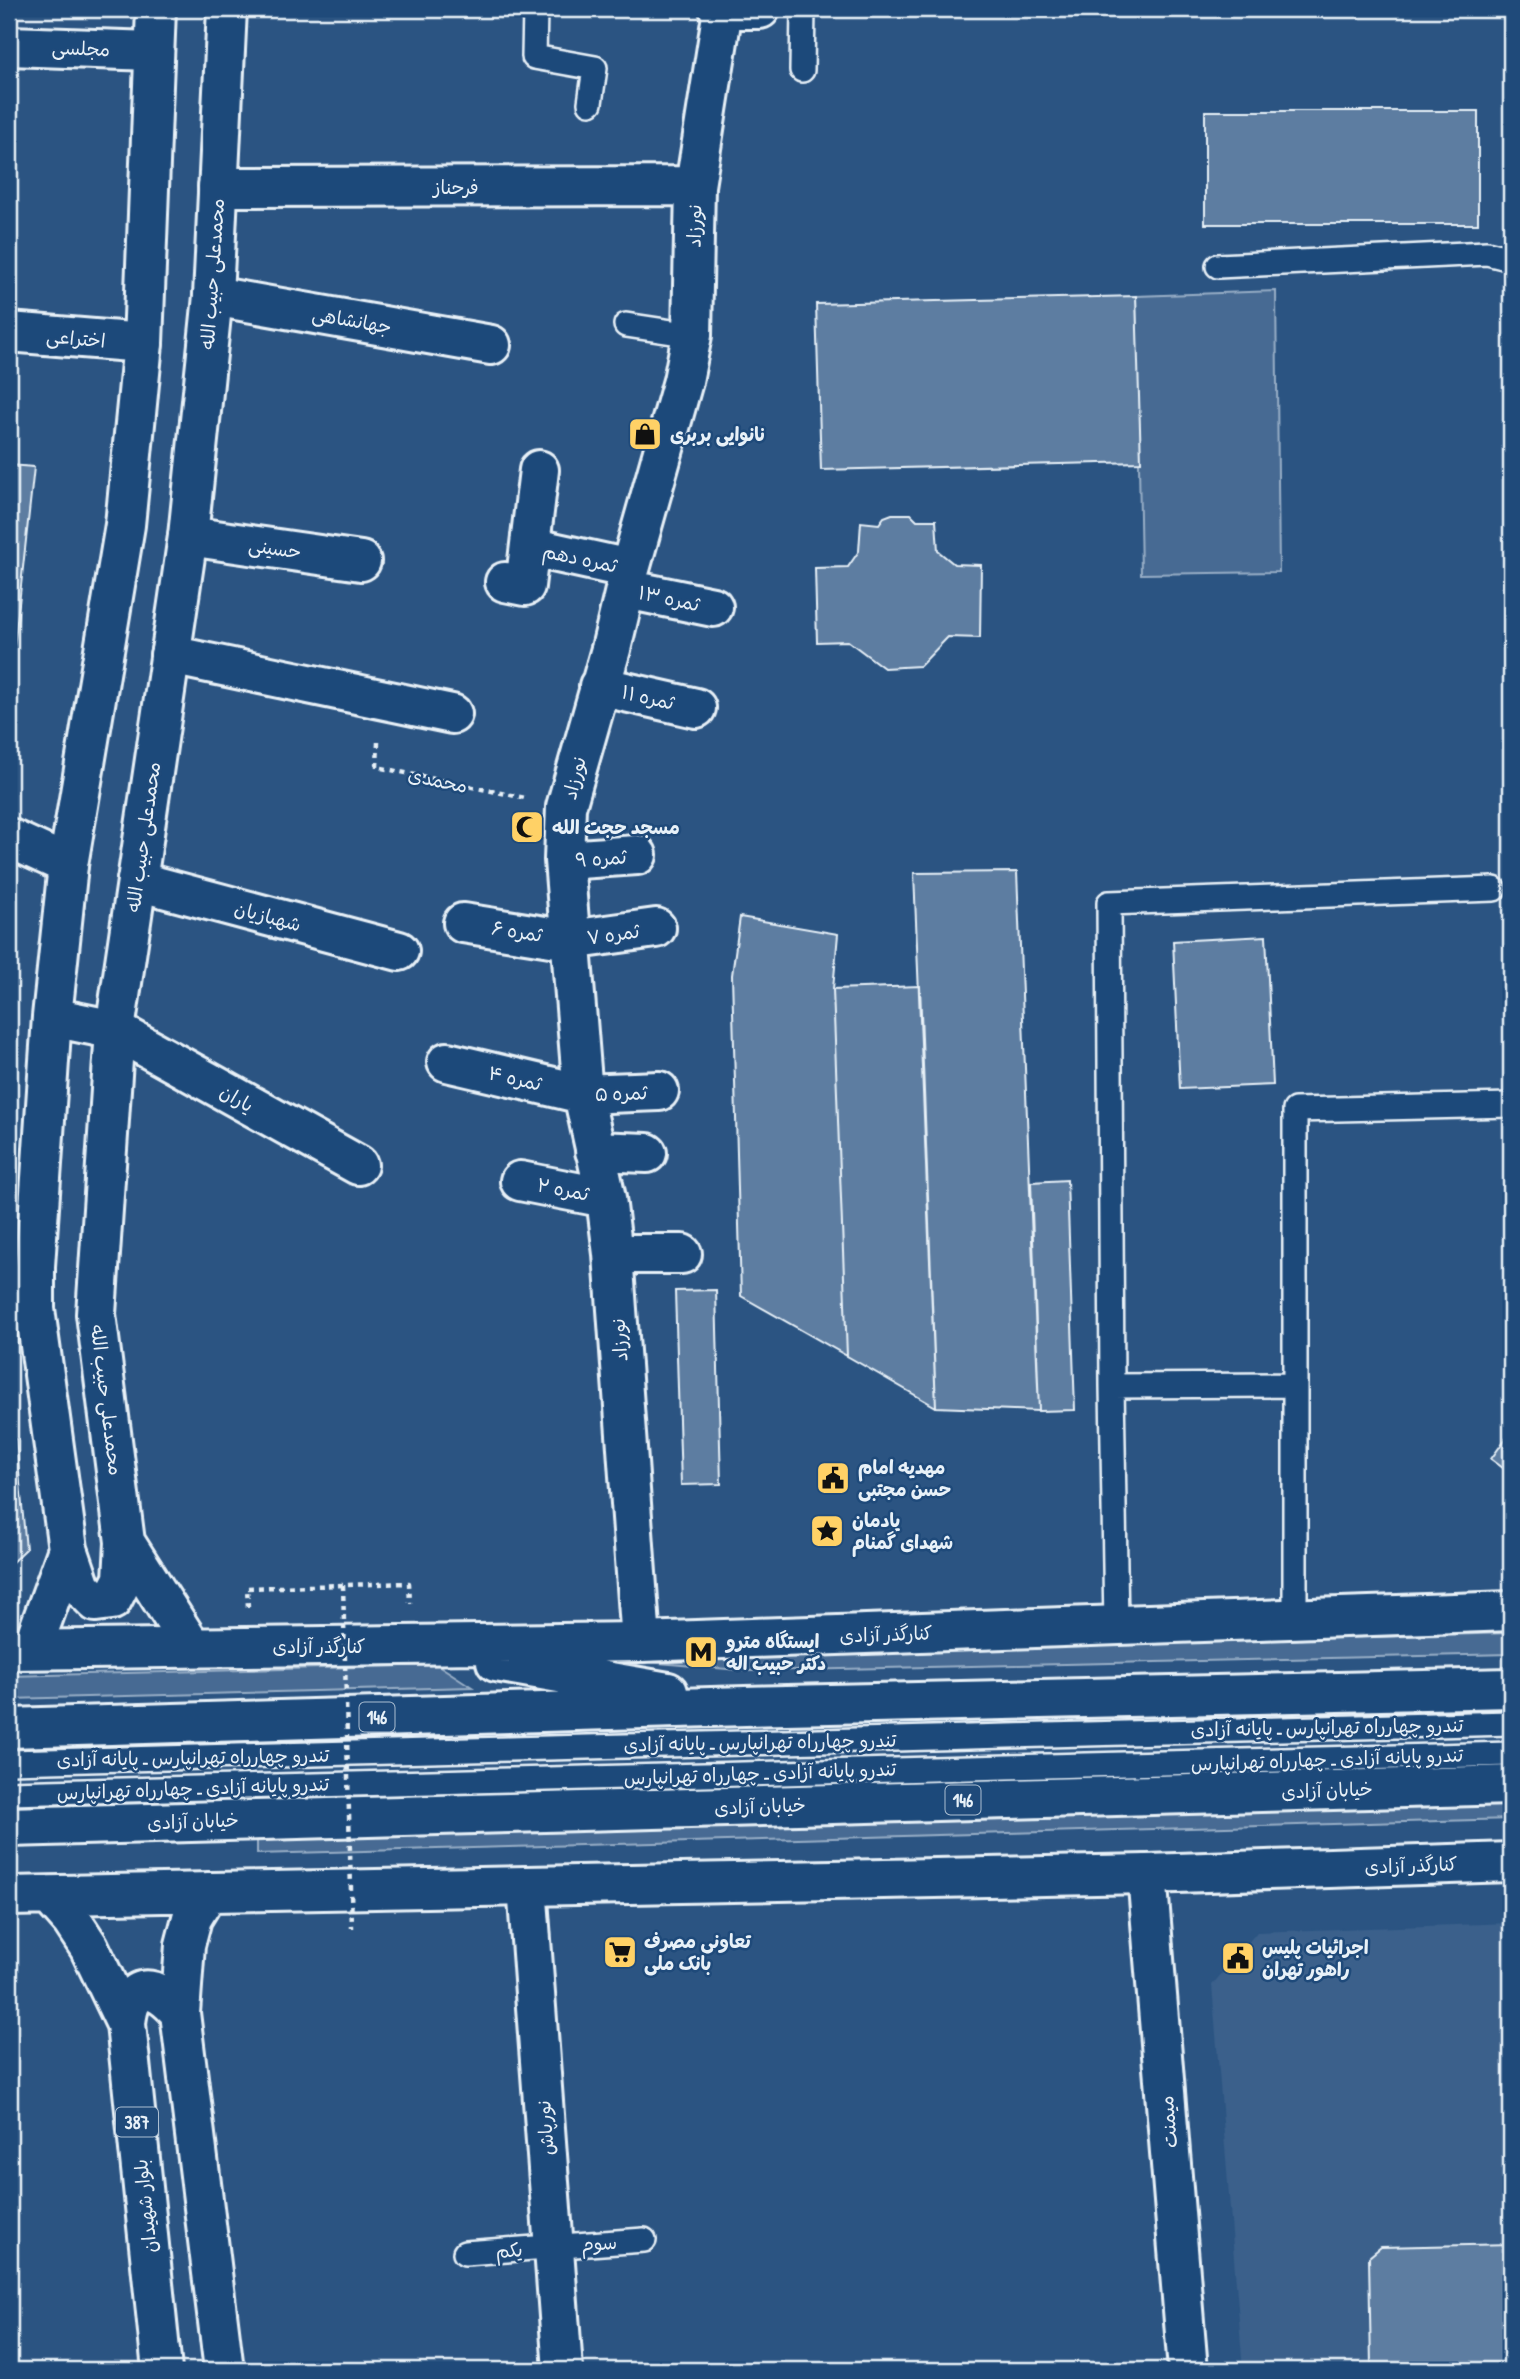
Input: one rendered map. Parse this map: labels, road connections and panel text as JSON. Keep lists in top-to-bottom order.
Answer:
{
  "streets": {
    "main road": [
      "مجلسی",
      "فرحناز",
      "نورزاد",
      "محمدعلی حبیب الله",
      "جهانشاهی",
      "اختراعی",
      "حسینی",
      "ثمره دهم",
      "ثمره ۱۳",
      "ثمره ۱۱",
      "ثمره ۹",
      "شهبازیان",
      "ثمره ۶",
      "ثمره ۷",
      "ثمره ۴",
      "ثمره ۵",
      "یاران",
      "ثمره ۲",
      "کنارگذر آزادی",
      "146",
      "خیابان آزادی",
      "387",
      "میمنت",
      "نورپاش",
      "بلوار شهیدان"
    ],
    "lane": [
      "تندرو چهارراه تهرانپارس ـ پایانه آزادی",
      "تندرو پایانه آزادی ـ چهارراه تهرانپارس",
      "سوم",
      "یکم"
    ],
    "path": ["محمدی"]
  },
  "crossings": [
    ["فرحناز", "نورزاد"],
    ["فرحناز", "محمدعلی حبیب الله"],
    ["نورزاد", "ثمره دهم"],
    ["نورزاد", "ثمره ۱۳"],
    ["نورزاد", "ثمره ۱۱"],
    ["نورزاد", "محمدی"],
    ["نورزاد", "ثمره ۹"],
    ["نورزاد", "ثمره ۶"],
    ["نورزاد", "ثمره ۷"],
    ["نورزاد", "ثمره ۴"],
    ["نورزاد", "ثمره ۵"],
    ["نورزاد", "ثمره ۲"],
    ["نورزاد", "کنارگذر آزادی"],
    ["محمدعلی حبیب الله", "جهانشاهی"],
    ["محمدعلی حبیب الله", "حسینی"],
    ["محمدعلی حبیب الله", "شهبازیان"],
    ["محمدعلی حبیب الله", "یاران"],
    ["محمدعلی حبیب الله", "کنارگذر آزادی"],
    ["ثمره دهم", "ثمره ۱۳"],
    ["ثمره ۶", "ثمره ۷"],
    ["ثمره ۴", "ثمره ۵"],
    ["کنارگذر آزادی", "میمنت"],
    ["کنارگذر آزادی", "نورپاش"],
    ["کنارگذر آزادی", "بلوار شهیدان"],
    ["نورپاش", "سوم"],
    ["نورپاش", "یکم"],
    ["سوم", "یکم"]
  ],
  "places": {
    "shop": ["نانوایی بربری"],
    "mosque": ["مسجد حجت الله"],
    "public building": ["مهدیه امام حسن مجتبی", "اجرائیات پلیس راهور تهران"],
    "place": ["یادمان شهدای گمنام"],
    "metro station": ["ایستگاه مترو دکتر حبیب اله"],
    "supermarket": ["تعاونی مصرف بانک ملی"]
  }
}
